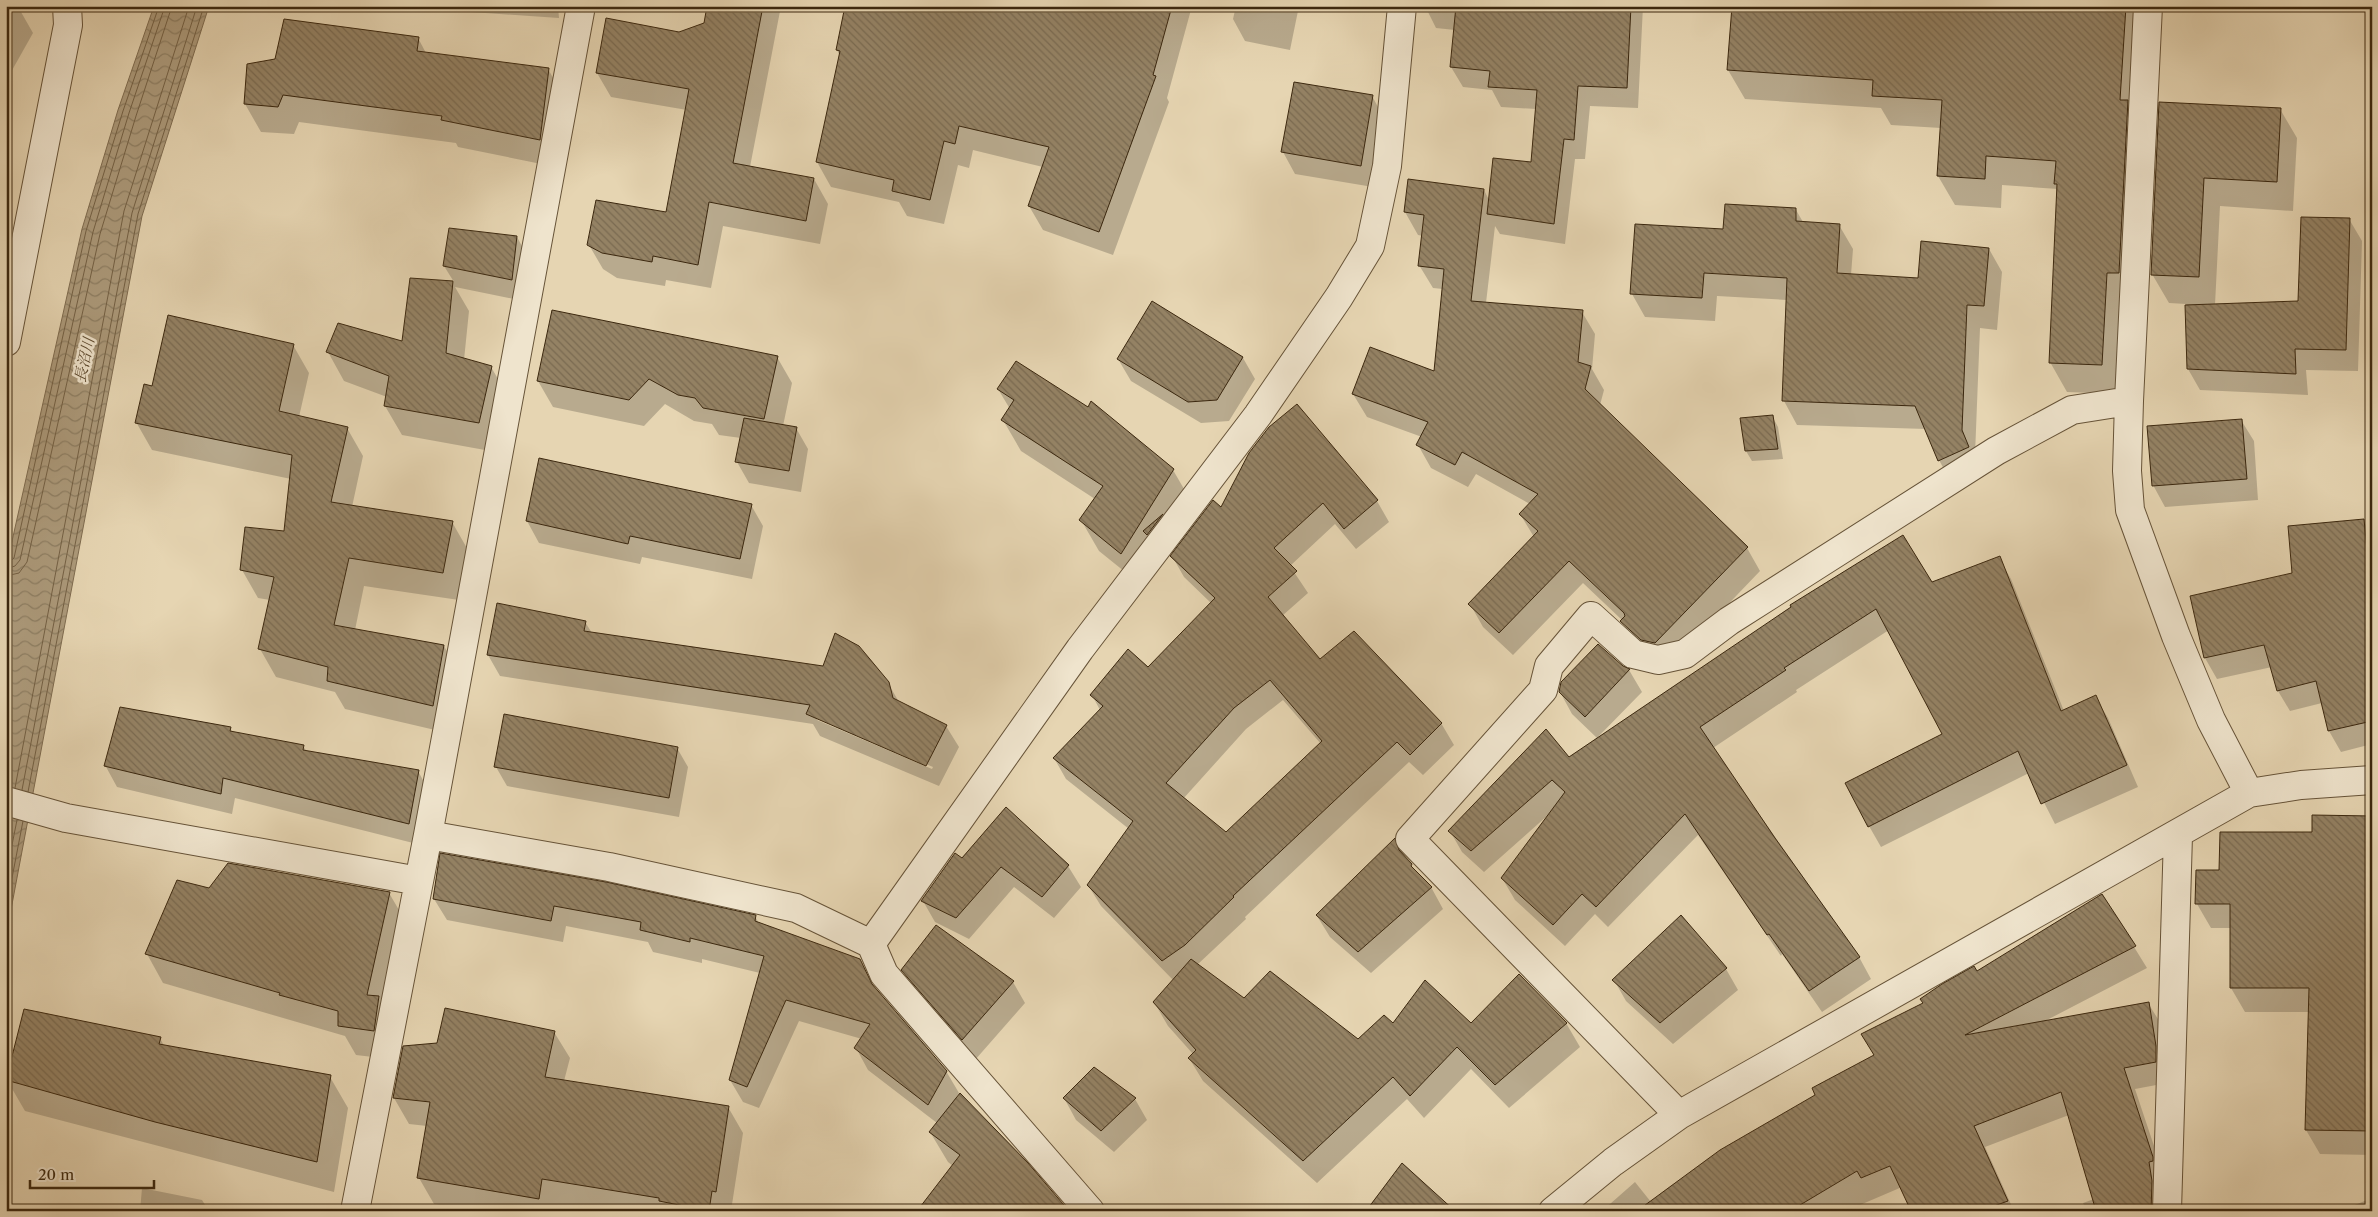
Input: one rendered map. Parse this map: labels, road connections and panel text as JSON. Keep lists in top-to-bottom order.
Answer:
{
  "water": ["長沼川"],
  "scale_bar": "20 m"
}
